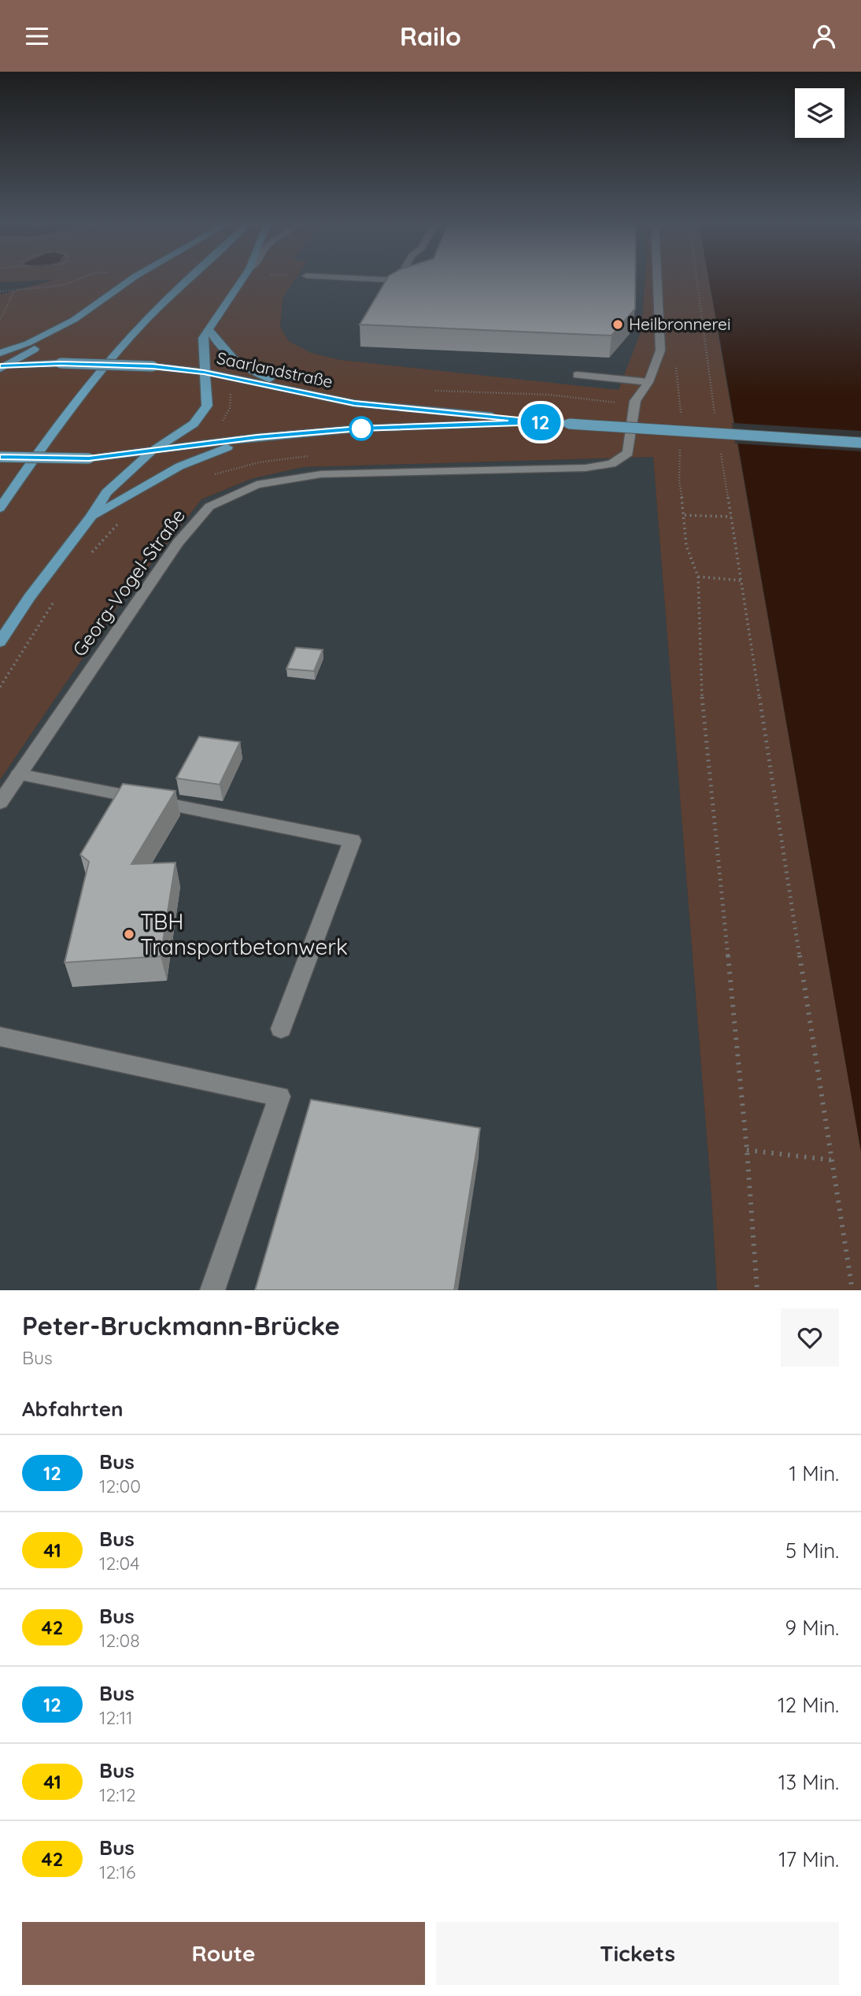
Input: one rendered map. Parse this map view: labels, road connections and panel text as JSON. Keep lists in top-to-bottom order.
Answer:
{
  "streets": {
    "main road": ["Saarlandstraße"],
    "street": ["Georg-Vogel-Straße"]
  },
  "places": ["Heilbronnerei", "TBH Transportbetonwerk"],
  "lines": ["bus line 12"],
  "page": {
    "header": "Railo",
    "on_map": "12",
    "heading": [
      ["Peter-Bruckmann-Brücke", "Bus"],
      "Abfahrten"
    ],
    "list": [
      {
        "mark": "12",
        "name": "Bus",
        "note": "12:00",
        "value": "1 Min."
      },
      {
        "mark": "41",
        "name": "Bus",
        "note": "12:04",
        "value": "5 Min."
      },
      {
        "mark": "42",
        "name": "Bus",
        "note": "12:08",
        "value": "9 Min."
      },
      {
        "mark": "12",
        "name": "Bus",
        "note": "12:11",
        "value": "12 Min."
      },
      {
        "mark": "41",
        "name": "Bus",
        "note": "12:12",
        "value": "13 Min."
      },
      {
        "mark": "42",
        "name": "Bus",
        "note": "12:16",
        "value": "17 Min."
      }
    ],
    "buttons": ["Route", "Tickets"]
  }
}
